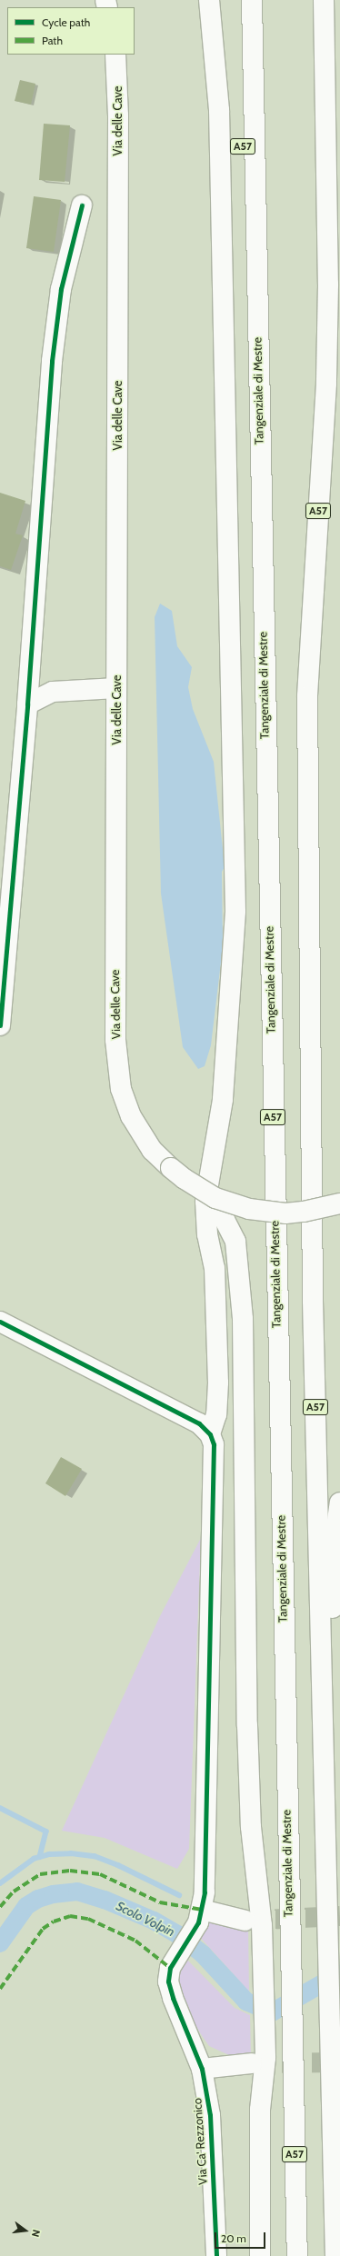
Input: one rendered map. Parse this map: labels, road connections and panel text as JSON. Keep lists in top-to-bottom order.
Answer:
{
  "streets": {
    "main road": [
      "Via delle Cave",
      "A57",
      "Tangenziale di Mestre",
      "Via Ca' Rezzonico"
    ]
  },
  "crossings": [
    ["A57", "Tangenziale di Mestre"]
  ],
  "water": ["Scolo Volpin"],
  "legend": ["Cycle path", "Path"],
  "scale_bar": "20 m",
  "north": "right"
}
